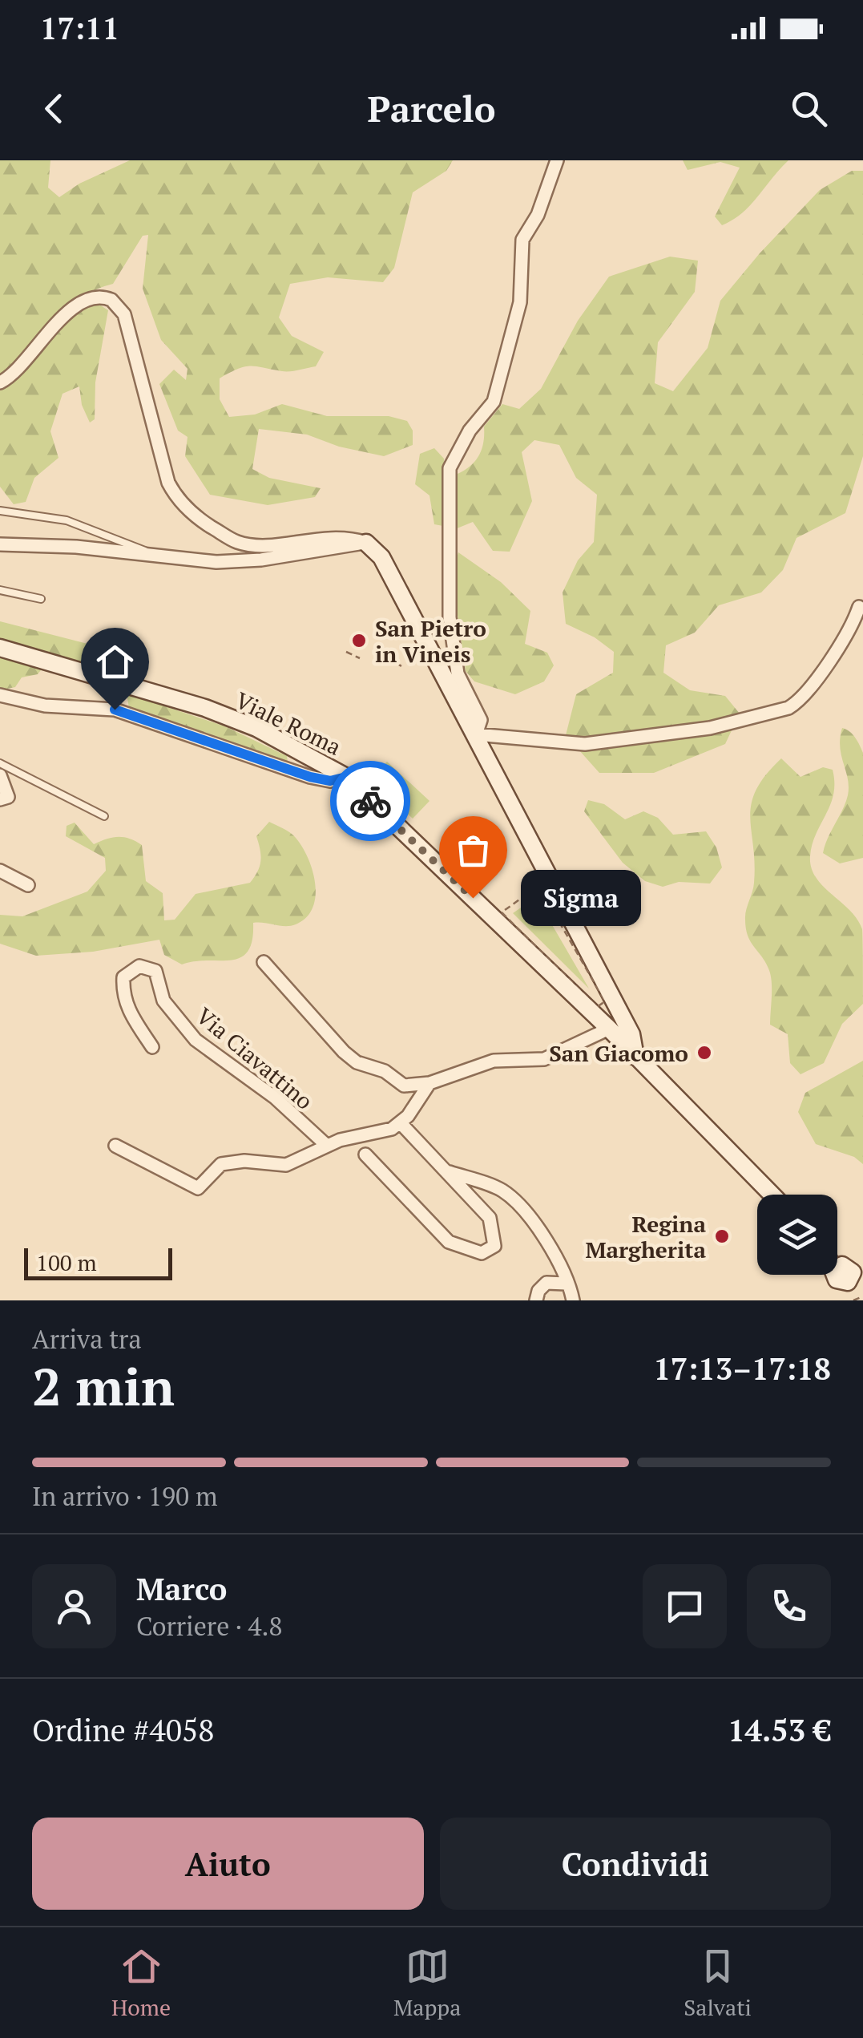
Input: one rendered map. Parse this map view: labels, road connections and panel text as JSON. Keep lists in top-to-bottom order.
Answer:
{
  "streets": {
    "street": ["Viale Roma", "Via Ciavattino"]
  },
  "places": [
    "San Pietro in Vineis",
    "Sigma",
    "San Giacomo",
    "Regina Margherita"
  ],
  "scale_bar": "100 m",
  "page": {
    "status": "17:11",
    "header": "Parcelo",
    "bubble": "Sigma",
    "scale": "100 m",
    "heading": ["2 min", "Arriva tra", "17:13–17:18"],
    "panel": [
      "Marco",
      "Corriere · 4.8",
      "Ordine #4058",
      "14.53 €"
    ],
    "bar": "In arrivo · 190 m",
    "buttons": ["Aiuto", "Condividi"],
    "tabs": ["Home", "Mappa", "Salvati"]
  }
}
